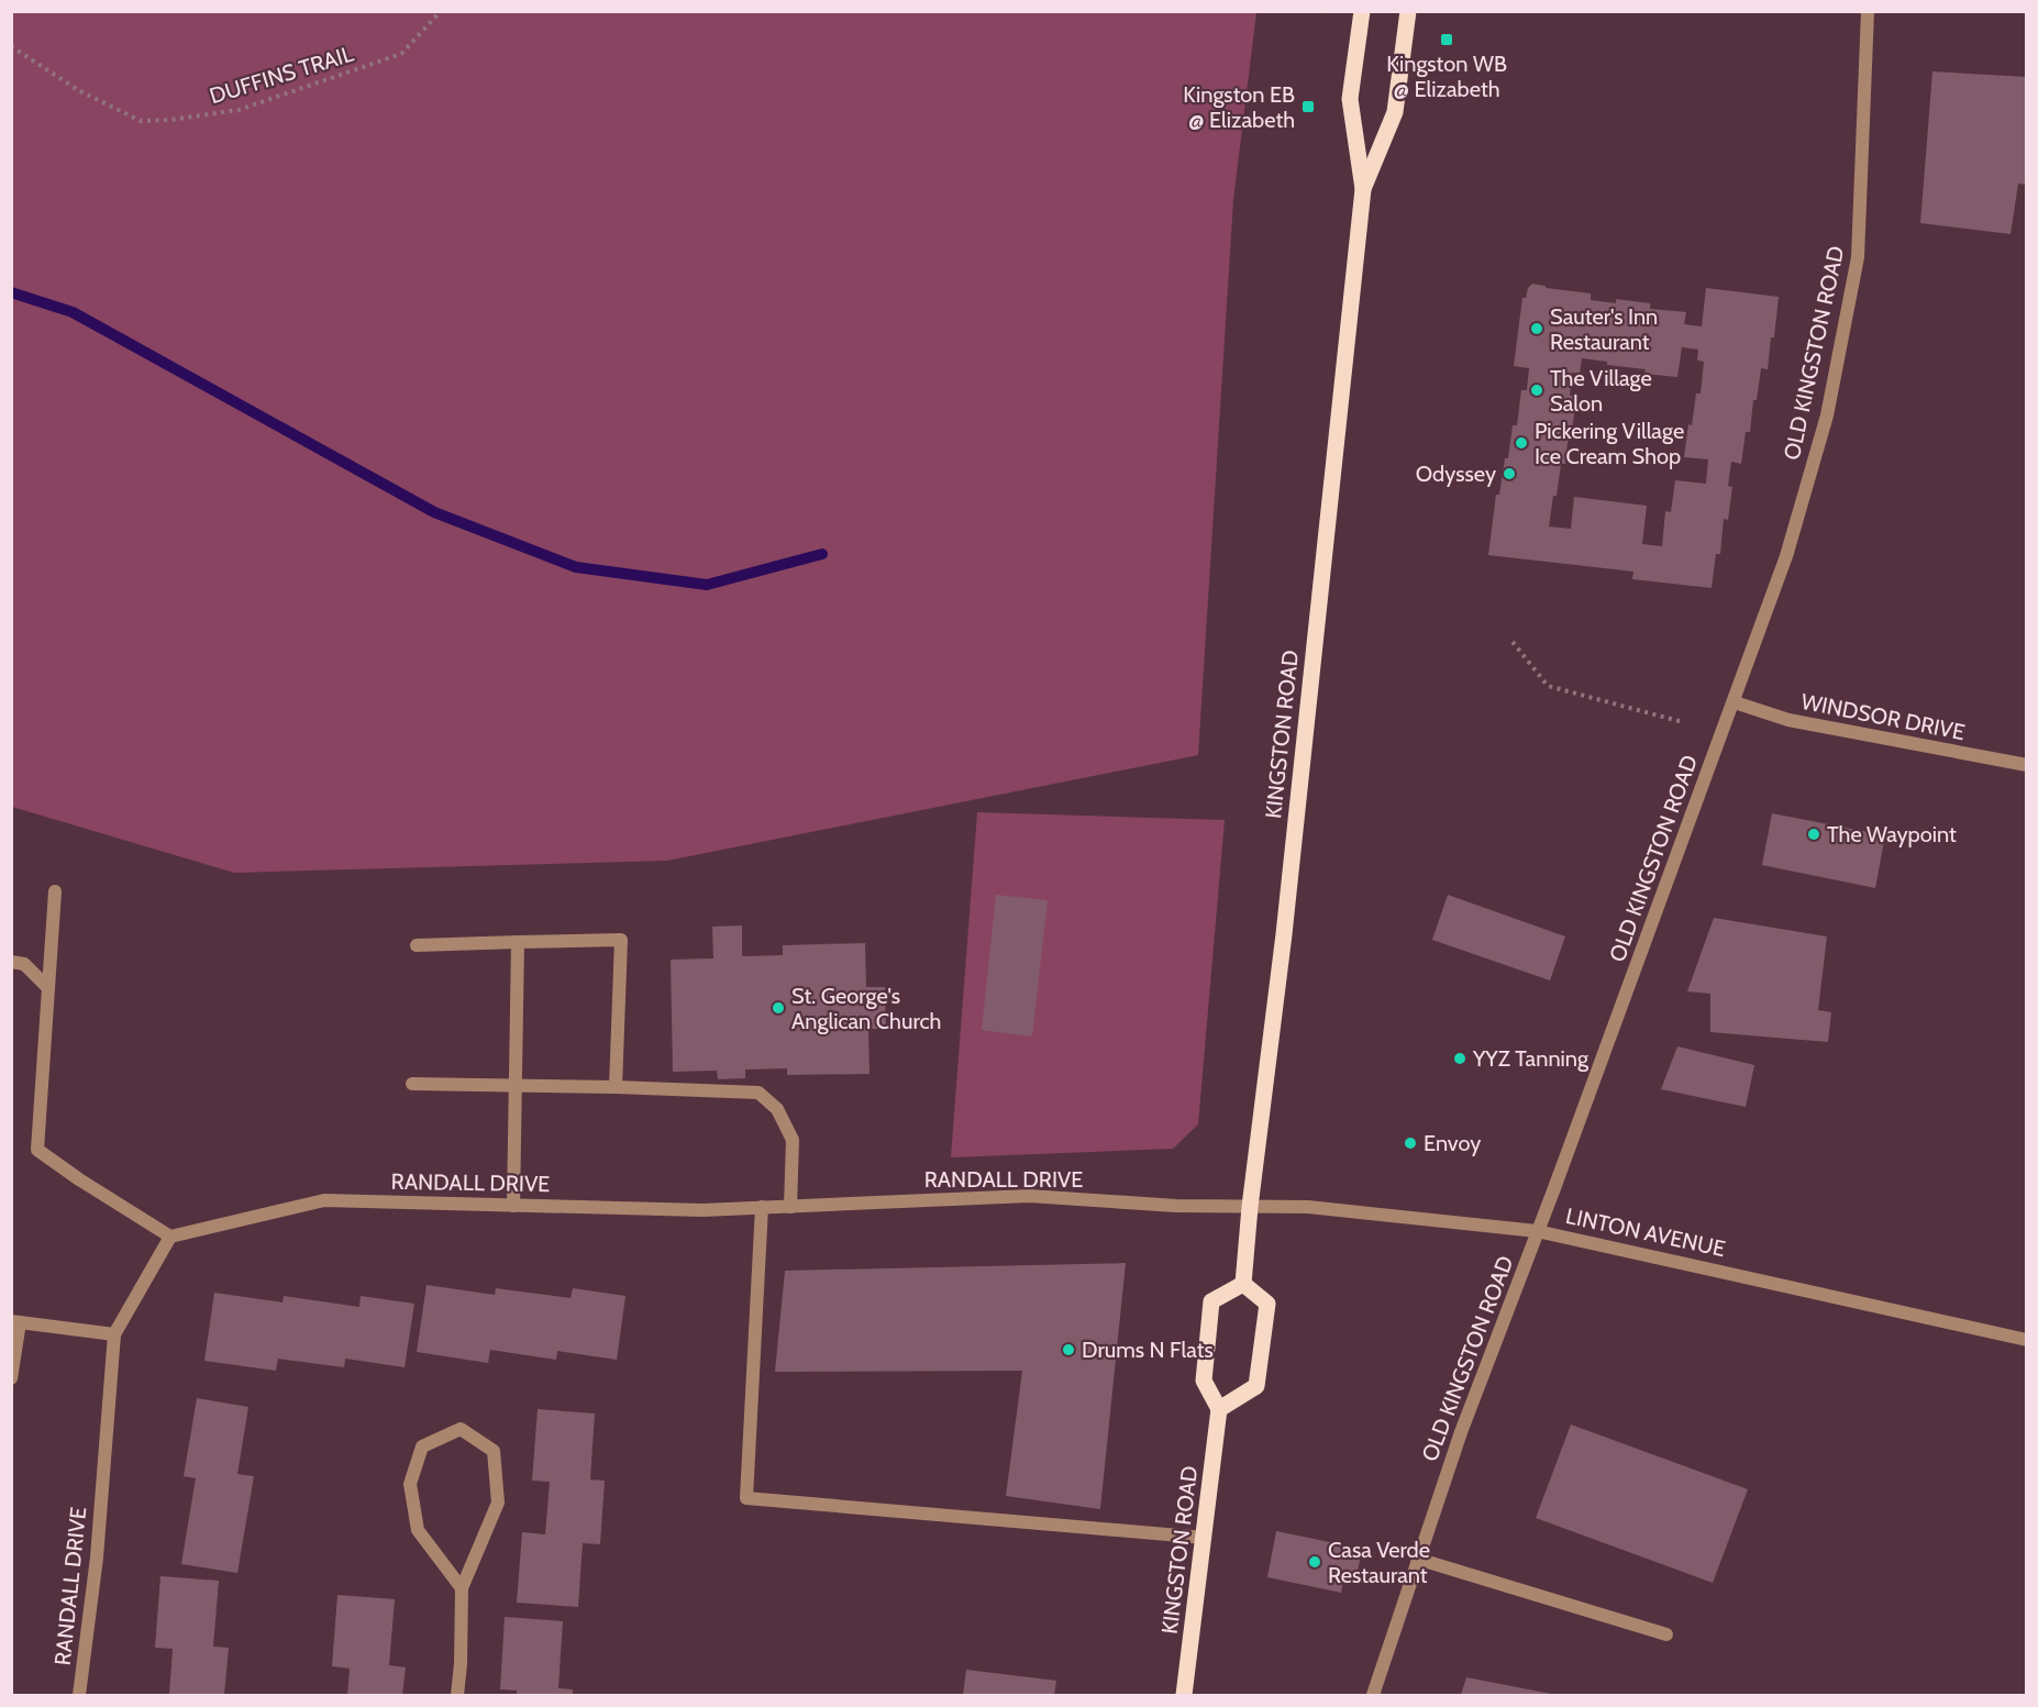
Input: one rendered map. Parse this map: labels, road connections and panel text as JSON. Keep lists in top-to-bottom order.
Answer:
{
  "streets": {
    "main road": ["KINGSTON ROAD"],
    "street": [
      "OLD KINGSTON ROAD",
      "WINDSOR DRIVE",
      "RANDALL DRIVE",
      "LINTON AVENUE"
    ],
    "path": ["DUFFINS TRAIL"]
  },
  "crossings": [
    ["OLD KINGSTON ROAD", "WINDSOR DRIVE"],
    ["OLD KINGSTON ROAD", "LINTON AVENUE"],
    ["KINGSTON ROAD", "RANDALL DRIVE"],
    ["KINGSTON ROAD", "LINTON AVENUE"],
    ["RANDALL DRIVE", "LINTON AVENUE"]
  ],
  "places": {
    "transit": ["Kingston WB @ Elizabeth", "Kingston EB @ Elizabeth"],
    "other": [
      "Sauter's Inn Restaurant",
      "The Village Salon",
      "Pickering Village Ice Cream Shop",
      "Odyssey",
      "The Waypoint",
      "St. George's Anglican Church",
      "YYZ Tanning",
      "Envoy",
      "Drums N Flats",
      "Casa Verde Restaurant"
    ]
  }
}
